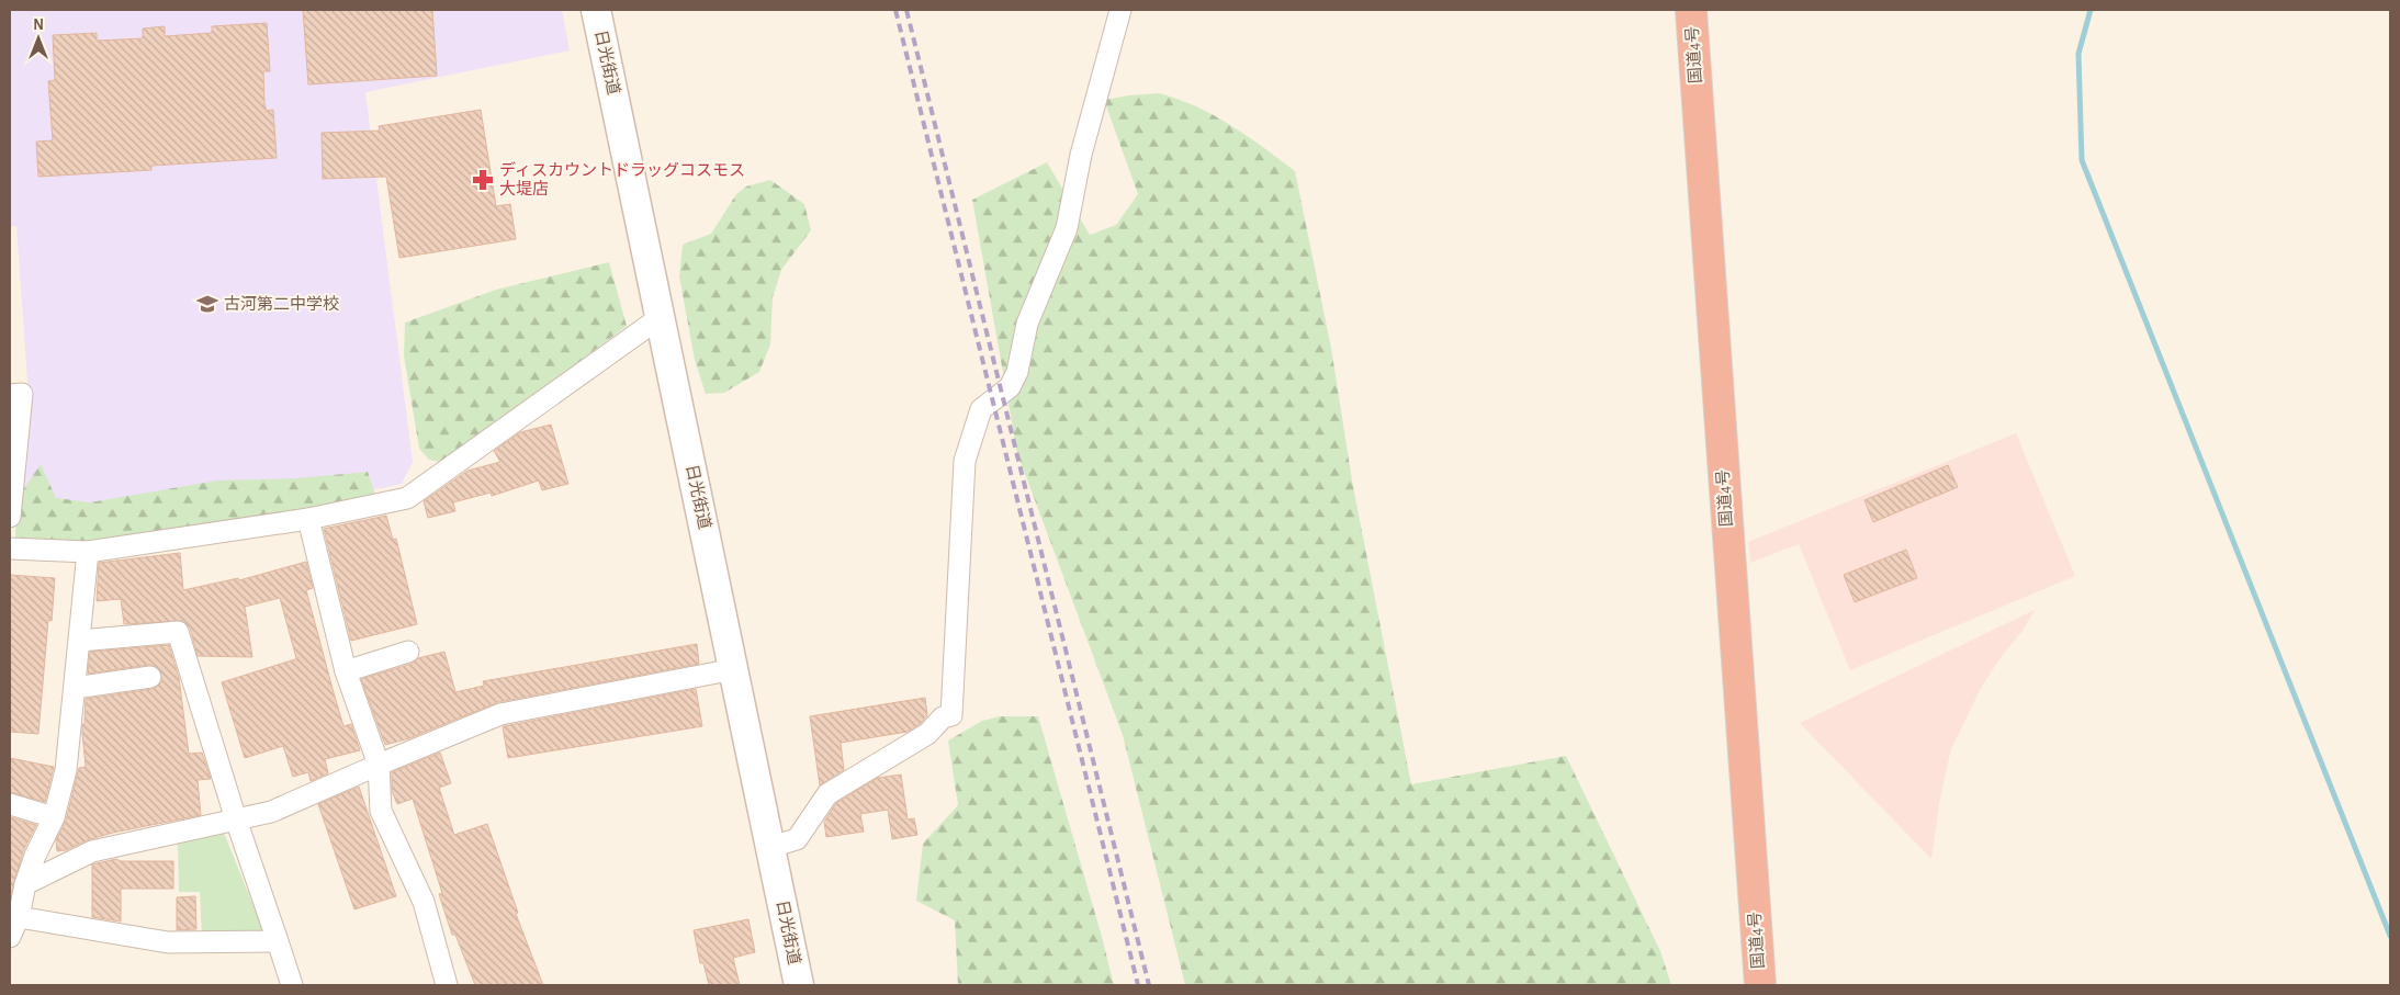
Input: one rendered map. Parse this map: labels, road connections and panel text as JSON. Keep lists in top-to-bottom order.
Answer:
{
  "streets": {
    "highway": ["国道4号"],
    "main road": ["日光街道"]
  },
  "places": {
    "pharmacy": ["ディスカウントドラッグコスモス 大堤店"],
    "school or university": ["古河第二中学校"]
  },
  "north": "top"
}
